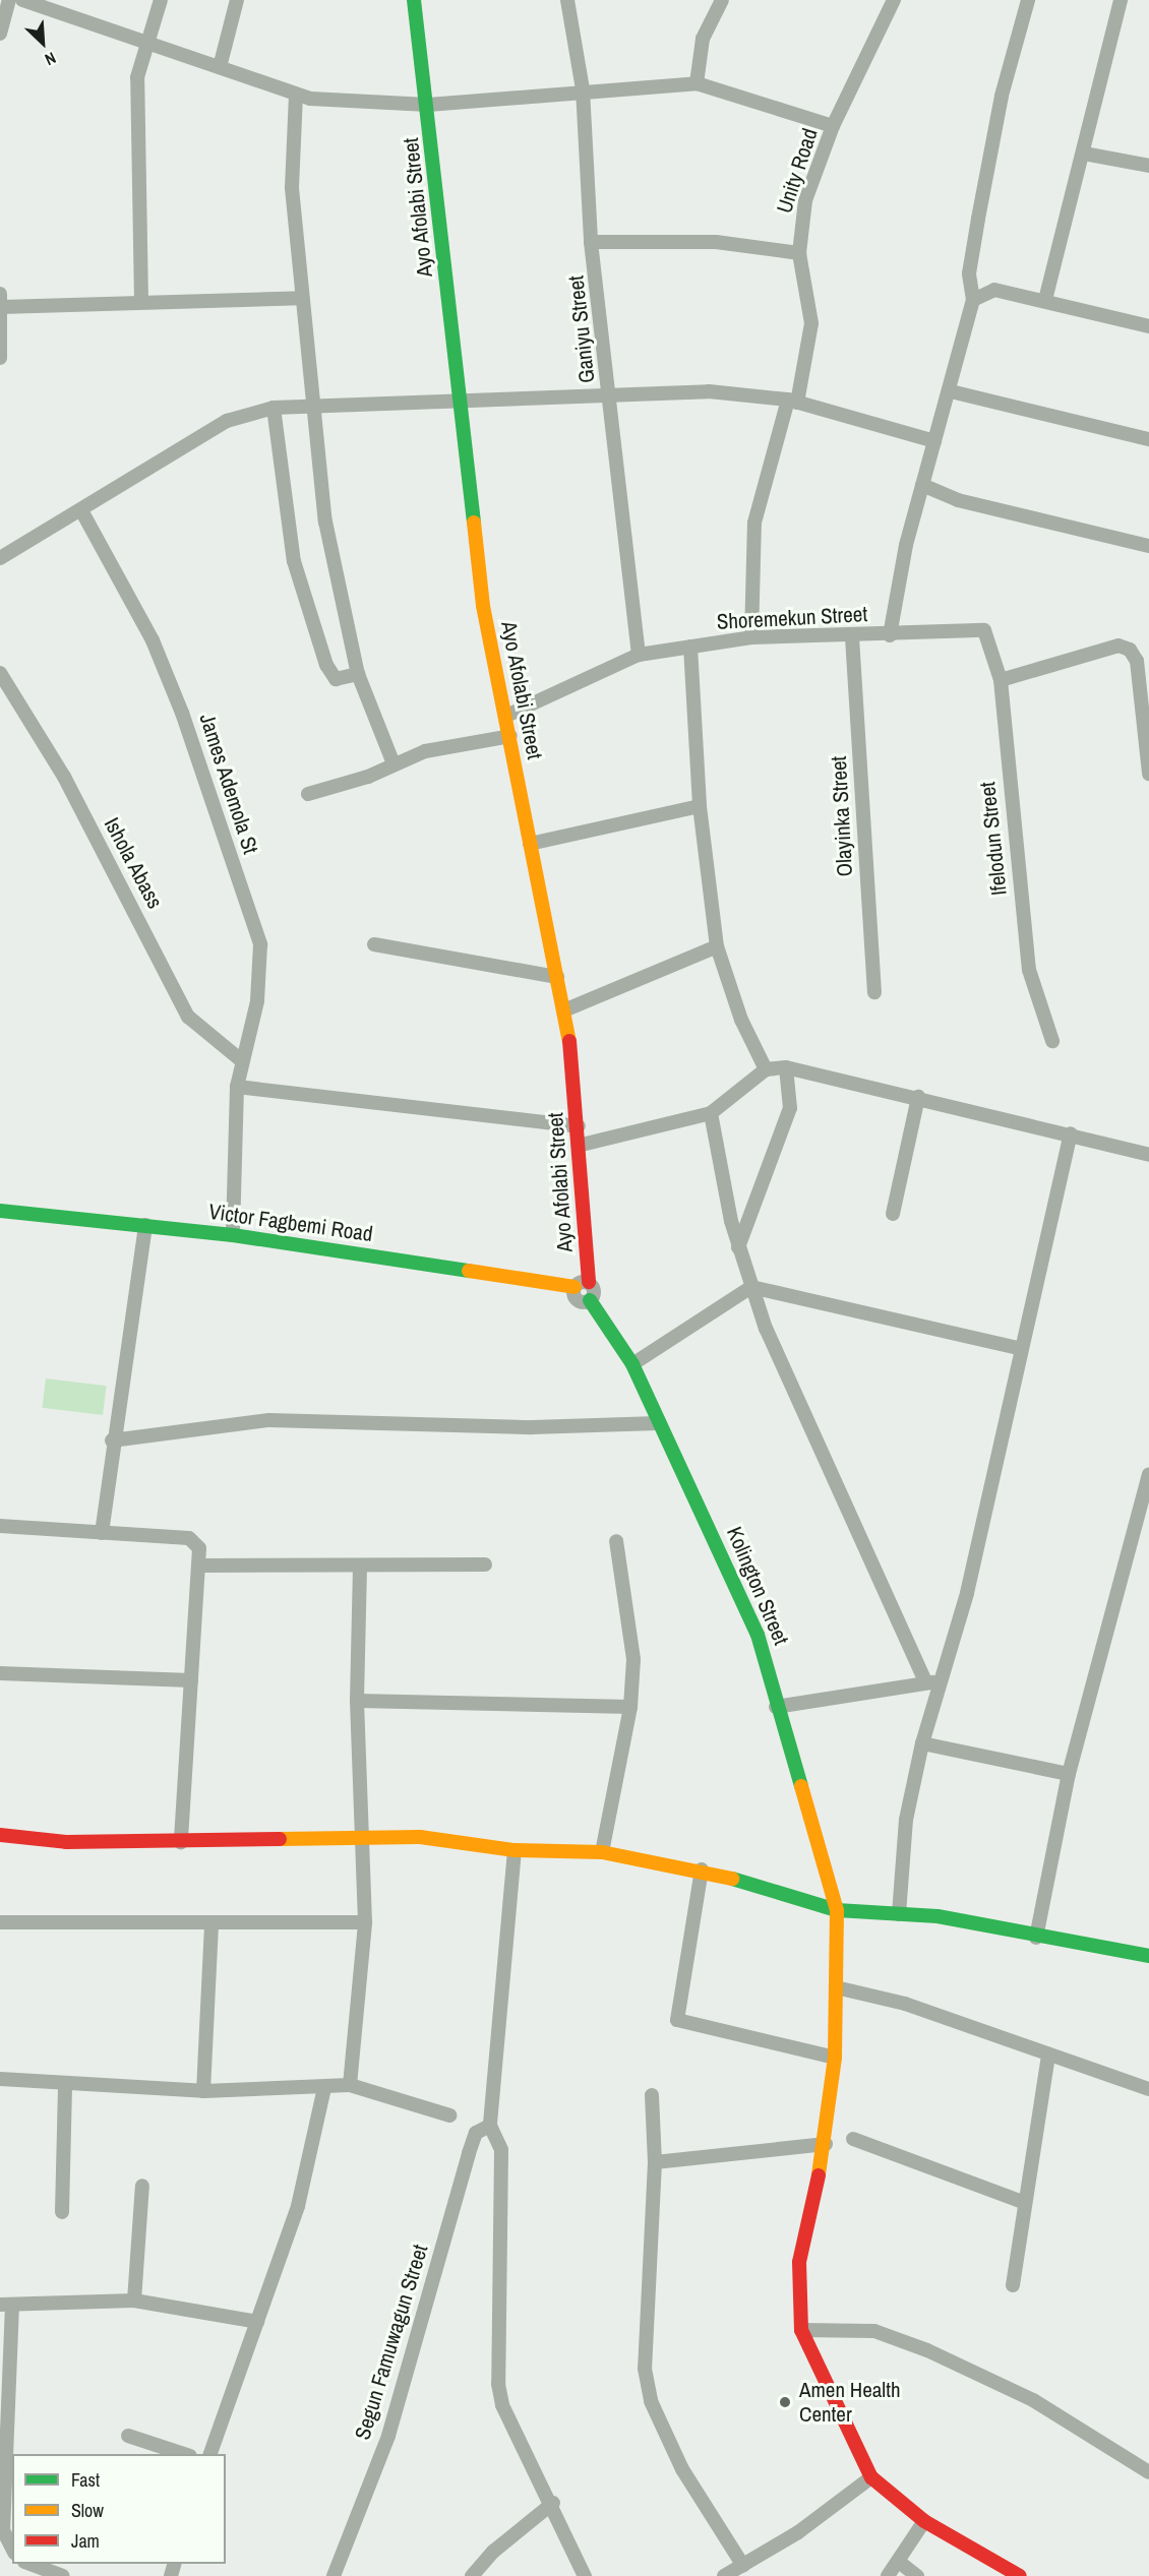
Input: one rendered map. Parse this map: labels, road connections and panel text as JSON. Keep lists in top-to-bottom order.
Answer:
{
  "streets": {
    "street": [
      "Unity Road",
      "Ayo Afolabi Street",
      "Ganiyu Street",
      "Shoremekun Street",
      "James Ademola St",
      "Olayinka Street",
      "Ifelodun Street",
      "Ishola Abass",
      "Victor Fagbemi Road",
      "Kolington Street",
      "Segun Famuwagun Street"
    ]
  },
  "crossings": [
    ["Unity Road", "Shoremekun Street"],
    ["Ayo Afolabi Street", "Shoremekun Street"],
    ["Ganiyu Street", "Shoremekun Street"],
    ["Shoremekun Street", "Olayinka Street"],
    ["Shoremekun Street", "Ifelodun Street"],
    ["James Ademola St", "Ishola Abass"],
    ["James Ademola St", "Victor Fagbemi Road"]
  ],
  "places": ["Amen Health Center"],
  "legend": ["Fast", "Slow", "Jam"],
  "north": "bottom right"
}
